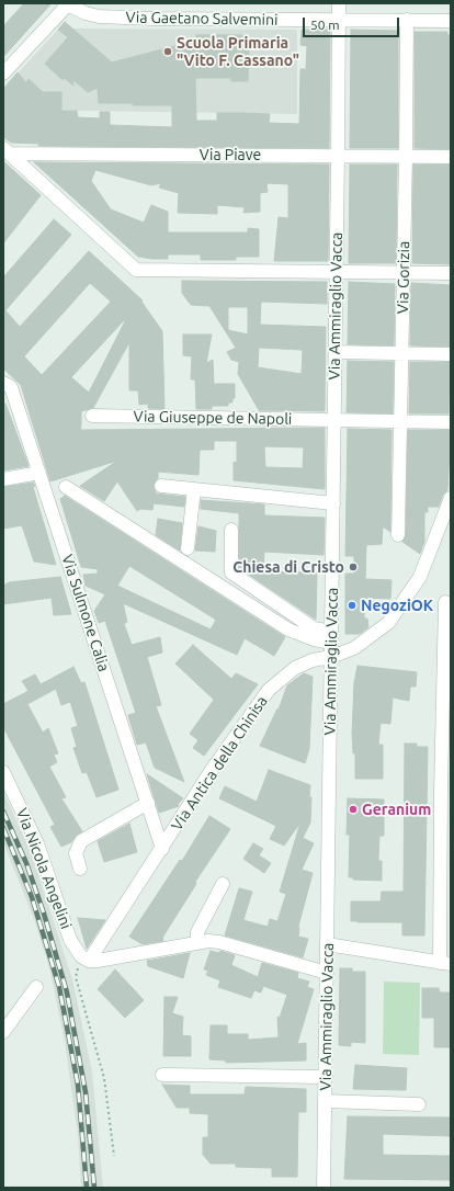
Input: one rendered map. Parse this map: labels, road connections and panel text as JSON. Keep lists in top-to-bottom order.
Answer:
{
  "streets": {
    "street": [
      "Via Gaetano Salvemini",
      "Via Piave",
      "Via Gorizia",
      "Via Ammiraglio Vacca",
      "Via Giuseppe de Napoli",
      "Via Sulmone Calia",
      "Via Antica della Chinisa",
      "Via Nicola Angelini"
    ]
  },
  "crossings": [
    ["Via Gaetano Salvemini", "Via Gorizia"],
    ["Via Gaetano Salvemini", "Via Ammiraglio Vacca"],
    ["Via Piave", "Via Gorizia"],
    ["Via Piave", "Via Ammiraglio Vacca"],
    ["Via Gorizia", "Via Giuseppe de Napoli"],
    ["Via Ammiraglio Vacca", "Via Giuseppe de Napoli"],
    ["Via Ammiraglio Vacca", "Via Antica della Chinisa"],
    ["Via Sulmone Calia", "Via Antica della Chinisa"],
    ["Via Antica della Chinisa", "Via Nicola Angelini"]
  ],
  "places": [
    "Scuola Primaria \"Vito F. Cassano\"",
    "Chiesa di Cristo",
    "NegoziOK",
    "Geranium"
  ],
  "scale_bar": "50 m"
}
